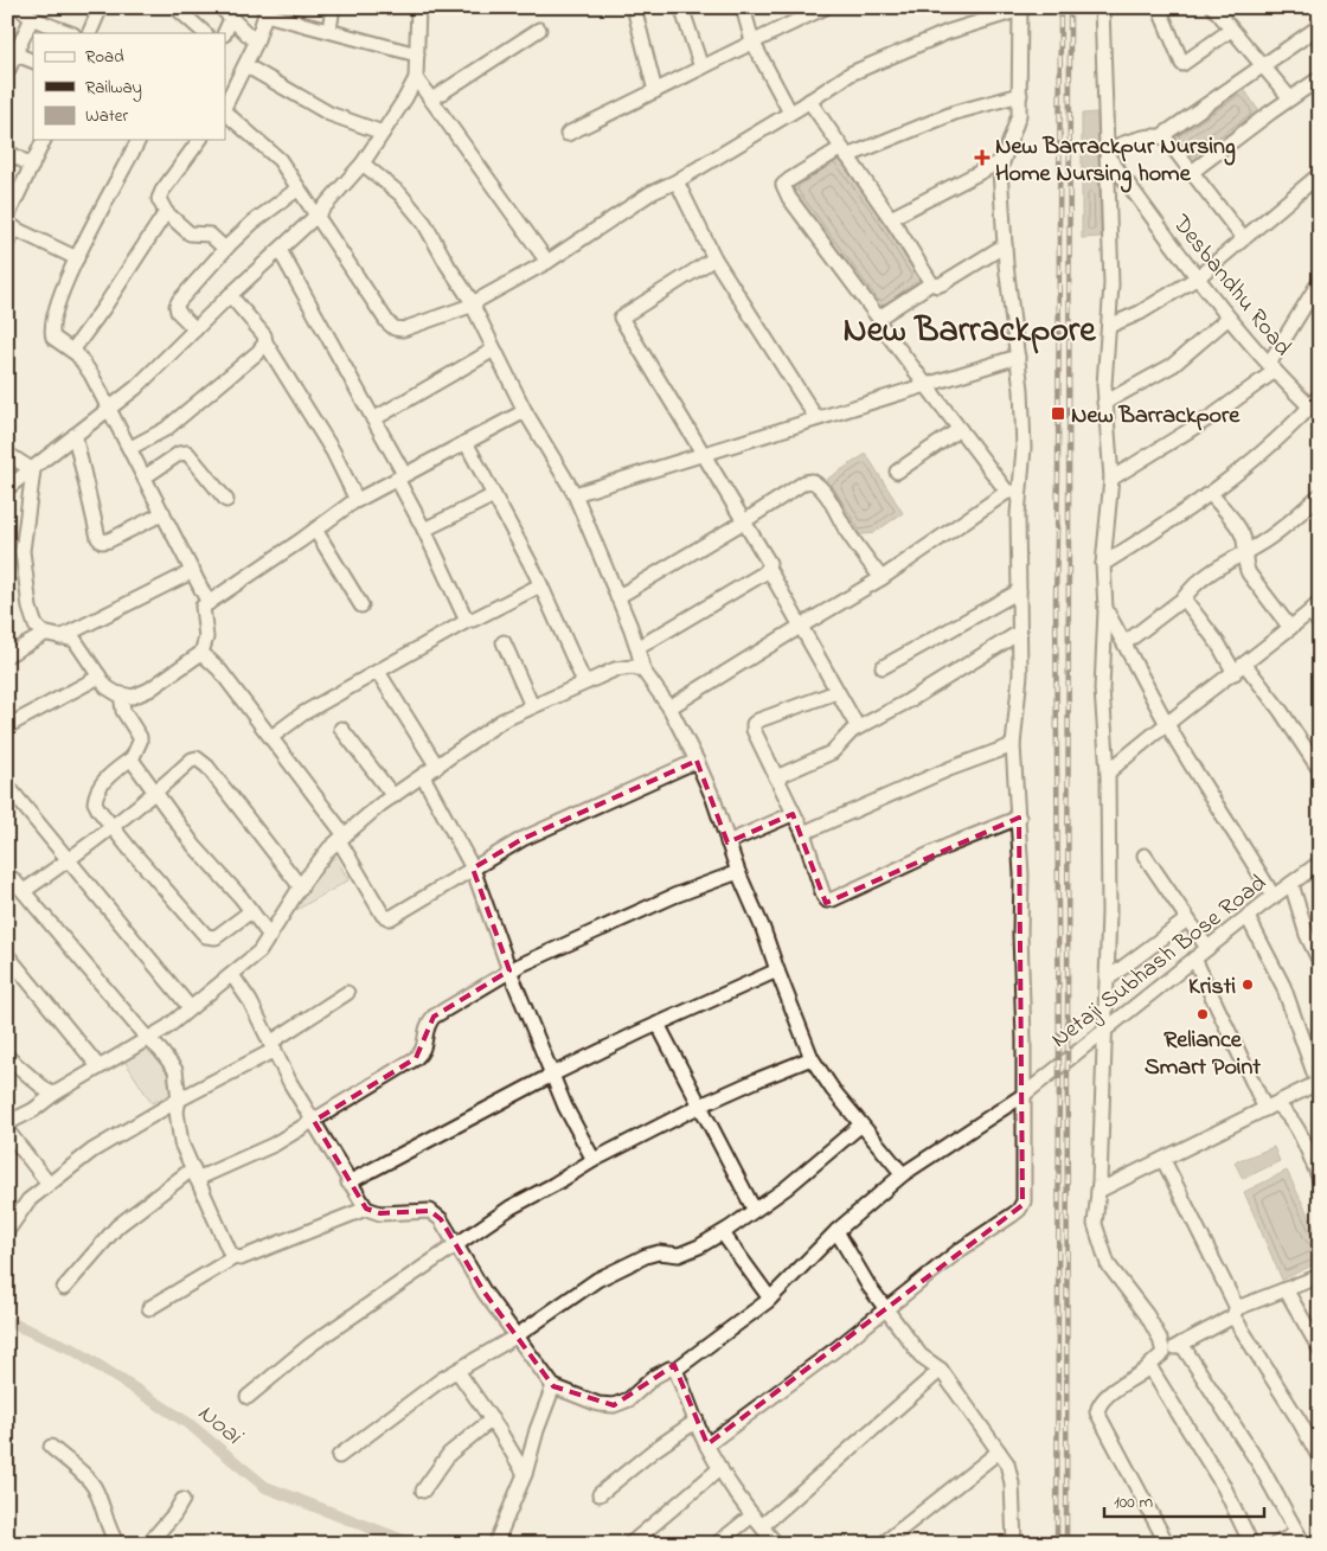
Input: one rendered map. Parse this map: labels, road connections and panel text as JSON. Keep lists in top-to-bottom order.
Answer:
{
  "streets": {
    "street": ["Desbandhu Road", "Netaji Subhash Bose Road"]
  },
  "districts": ["New Barrackpore"],
  "water": ["Noai"],
  "places": {
    "health": ["New Barrackpur Nursing Home Nursing home"],
    "transit": ["New Barrackpore"],
    "other": ["Kristi", "Reliance Smart Point"]
  },
  "legend": ["Road", "Railway", "Water"],
  "scale_bar": "100 m"
}
